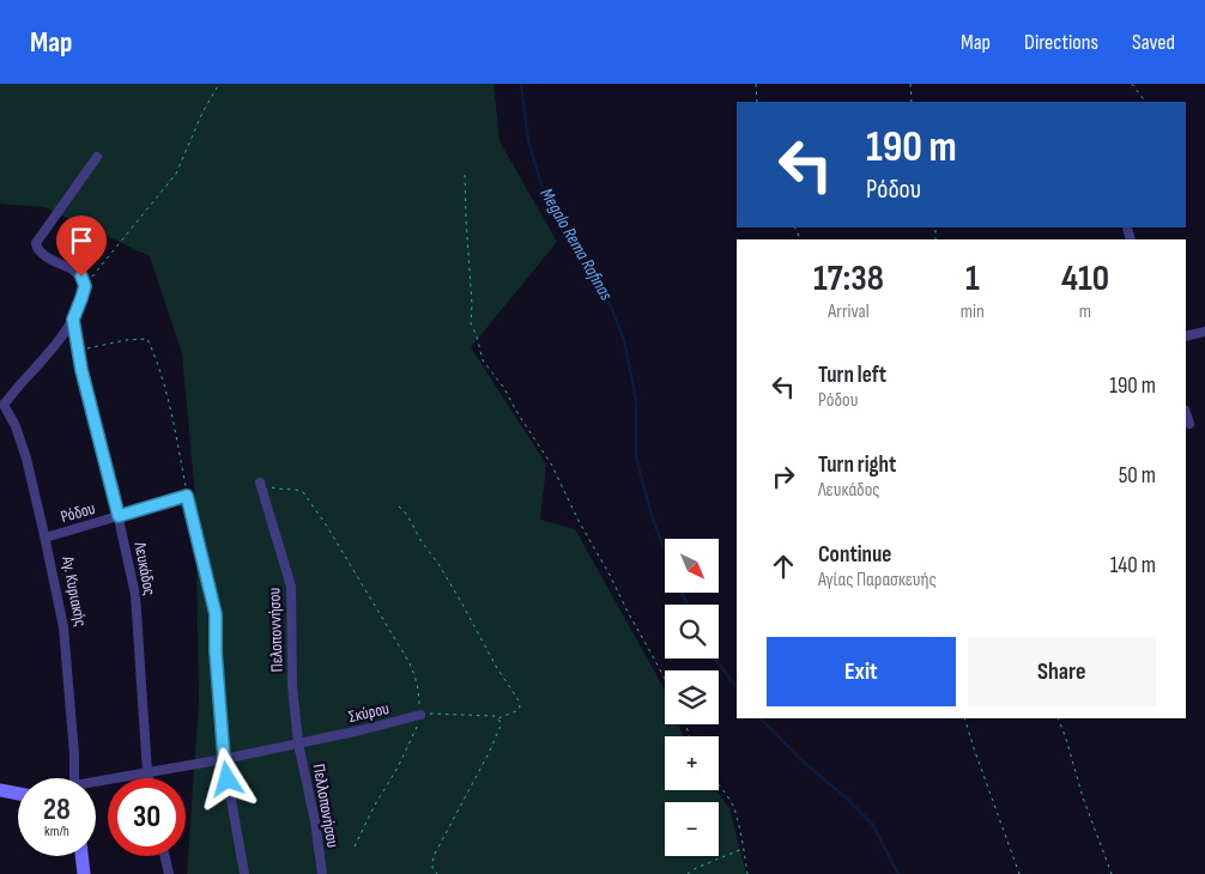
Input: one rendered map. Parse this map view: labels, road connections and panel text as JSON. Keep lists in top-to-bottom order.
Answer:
{
  "streets": {
    "street": [
      "Ρόδου",
      "Λευκάδος",
      "Αγ. Κυριακής",
      "Πελοποννήσου",
      "Σκύρου",
      "Πελλοπονήσου"
    ]
  },
  "crossings": [
    ["Ρόδου", "Λευκάδος"],
    ["Ρόδου", "Αγ. Κυριακής"],
    ["Λευκάδος", "Σκύρου"],
    ["Πελοποννήσου", "Σκύρου"],
    ["Πελοποννήσου", "Πελλοπονήσου"],
    ["Σκύρου", "Πελλοπονήσου"]
  ],
  "water": ["Megalo Rema Rafinas"],
  "north": "bottom right",
  "page": {
    "header": "Map",
    "nav": ["Map", "Directions", "Saved"],
    "turn": ["190 m", "Ρόδου"],
    "eta": [
      "17:38",
      "Arrival",
      "1",
      "min",
      "410",
      "m"
    ],
    "list": [
      {
        "name": "Turn left",
        "note": "Ρόδου",
        "value": "190 m"
      },
      {
        "name": "Turn right",
        "note": "Λευκάδος",
        "value": "50 m"
      },
      {
        "name": "Continue",
        "note": "Αγίας Παρασκευής",
        "value": "140 m"
      }
    ],
    "map_buttons": ["+", "−"],
    "buttons": ["Exit", "Share"],
    "speed": "28 km/h",
    "limit": "30"
  }
}
